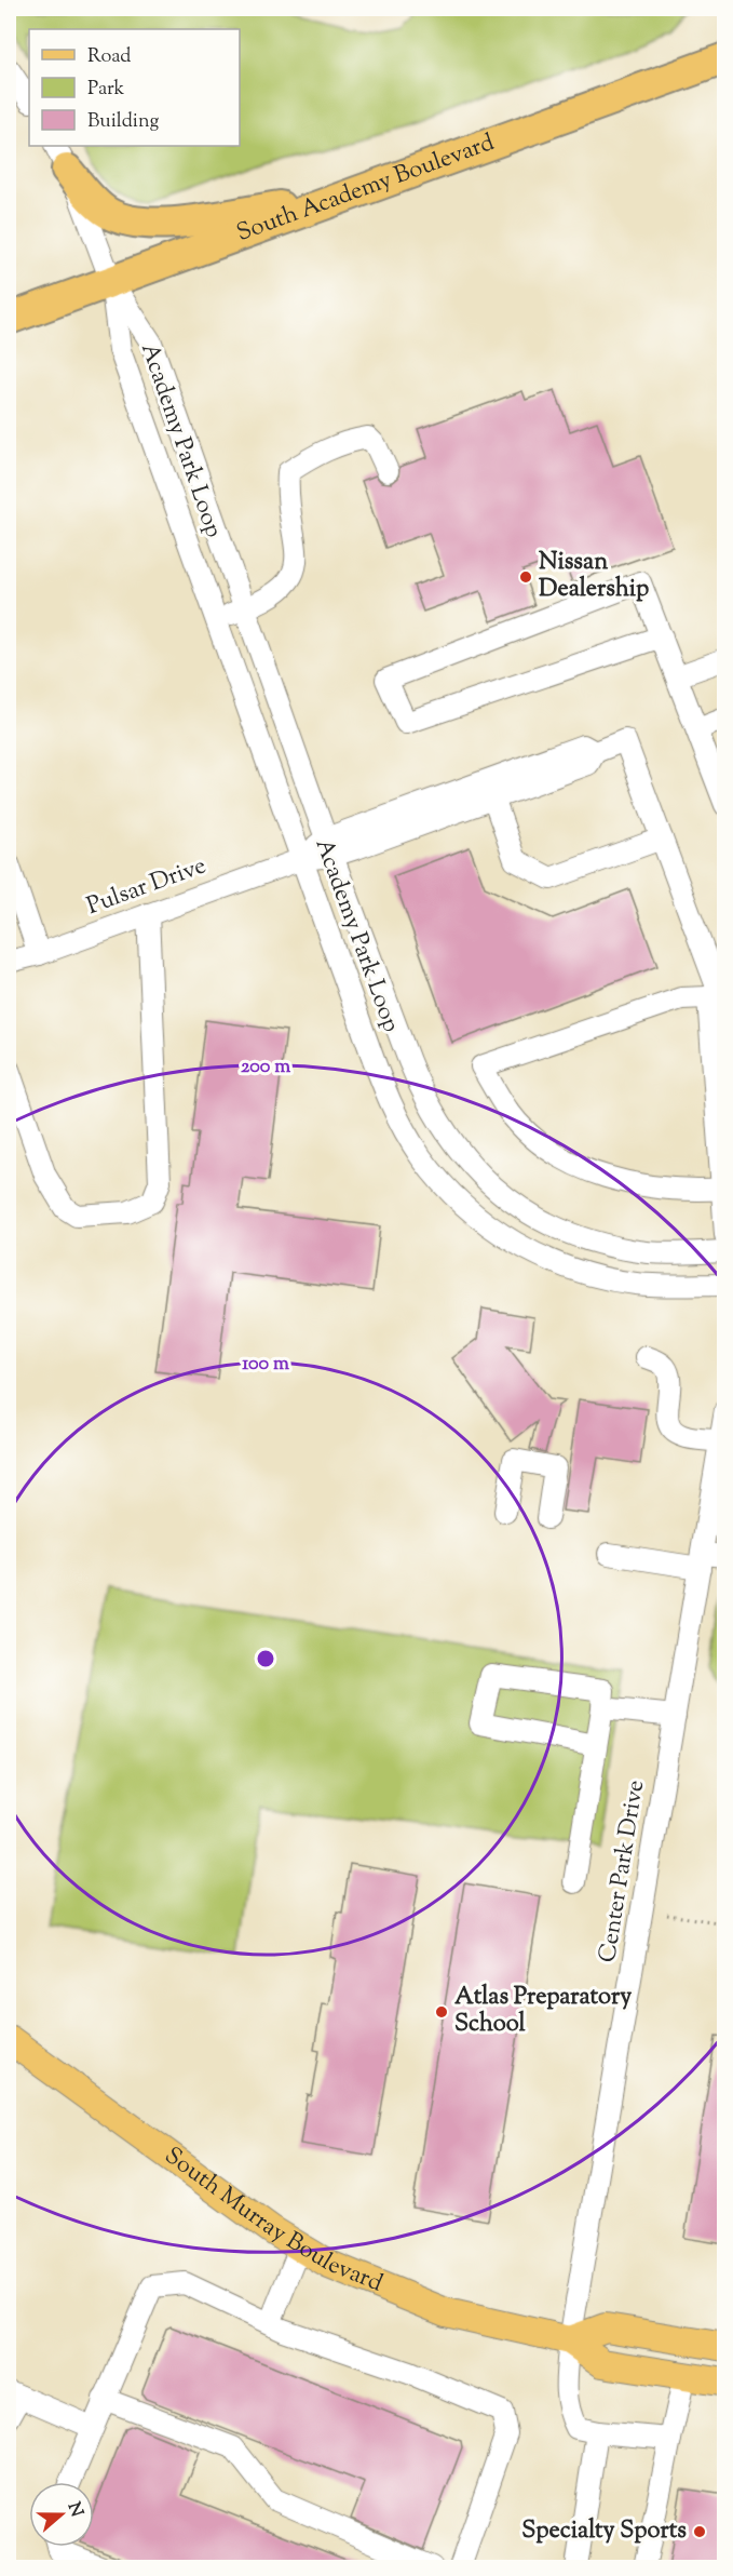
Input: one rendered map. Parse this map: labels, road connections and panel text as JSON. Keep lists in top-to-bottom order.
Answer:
{
  "streets": {
    "highway": ["South Academy Boulevard"],
    "main road": ["South Murray Boulevard"],
    "street": ["Academy Park Loop", "Pulsar Drive", "Center Park Drive"]
  },
  "crossings": [
    ["South Academy Boulevard", "Academy Park Loop"],
    ["Academy Park Loop", "Pulsar Drive"],
    ["Center Park Drive", "South Murray Boulevard"]
  ],
  "places": ["Nissan Dealership", "Atlas Preparatory School", "Specialty Sports"],
  "legend": ["Road", "Park", "Building"],
  "north": "right",
  "rings": ["200 m", "100 m"]
}
